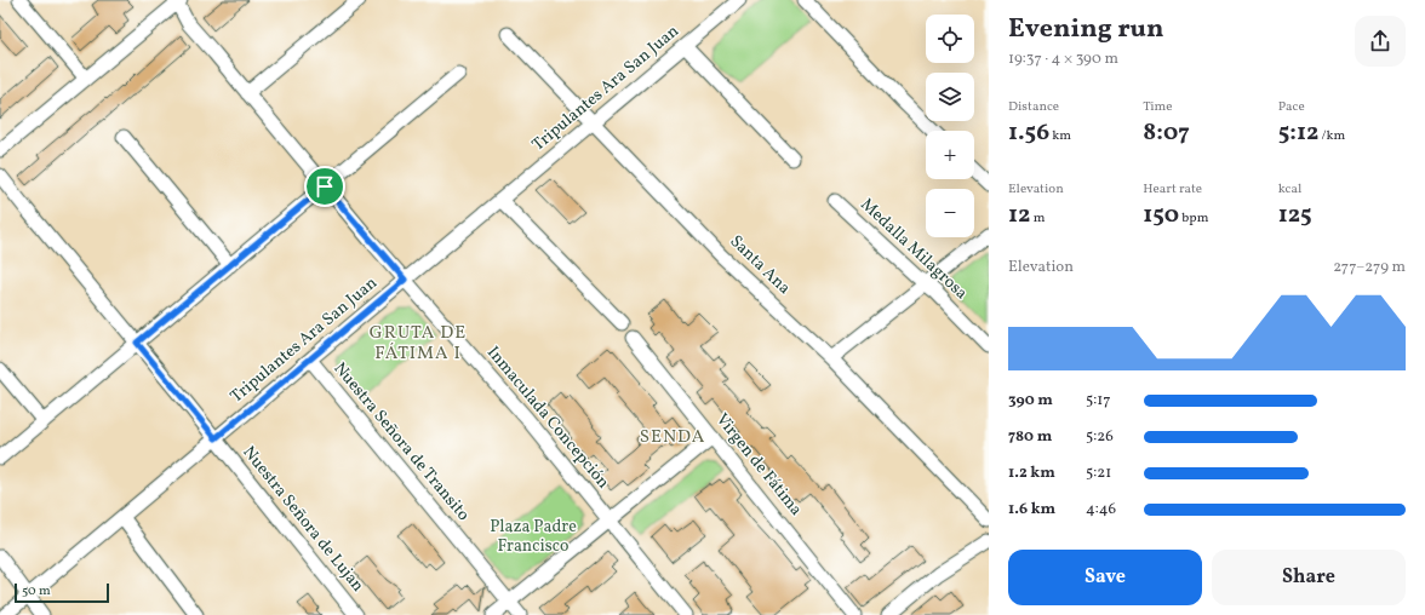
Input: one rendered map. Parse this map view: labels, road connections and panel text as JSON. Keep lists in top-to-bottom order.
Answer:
{
  "streets": {
    "street": [
      "Tripulantes Ara San Juan",
      "Medalla Milagrosa",
      "Santa Ana",
      "Inmaculada Concepción",
      "Nuestra Señora de Transito",
      "Virgen de Fátima",
      "Nuestra Señora de Lujan"
    ]
  },
  "crossings": [
    ["Tripulantes Ara San Juan", "Santa Ana"],
    ["Tripulantes Ara San Juan", "Inmaculada Concepción"],
    ["Tripulantes Ara San Juan", "Nuestra Señora de Transito"],
    ["Tripulantes Ara San Juan", "Nuestra Señora de Lujan"]
  ],
  "districts": ["GRUTA DE FÁTIMA I", "SENDA"],
  "parks": ["Plaza Padre Francisco"],
  "scale_bar": "50 m",
  "page": {
    "heading": ["Evening run", "19:37 · 4 × 390 m"],
    "map_buttons": ["+", "−"],
    "stats": [
      ["Distance", "1.56 km"],
      ["Time", "8:07"],
      ["Pace", "5:12 /km"],
      ["Elevation", "12 m"],
      ["Heart rate", "150 bpm"],
      ["kcal", "125"]
    ],
    "chart": ["Elevation", "277–279 m"],
    "list": [
      {
        "name": "390 m",
        "note": "5:17"
      },
      {
        "name": "780 m",
        "note": "5:26"
      },
      {
        "name": "1.2 km",
        "note": "5:21"
      },
      {
        "name": "1.6 km",
        "note": "4:46"
      }
    ],
    "buttons": ["Save", "Share"],
    "scale": "50 m"
  }
}
